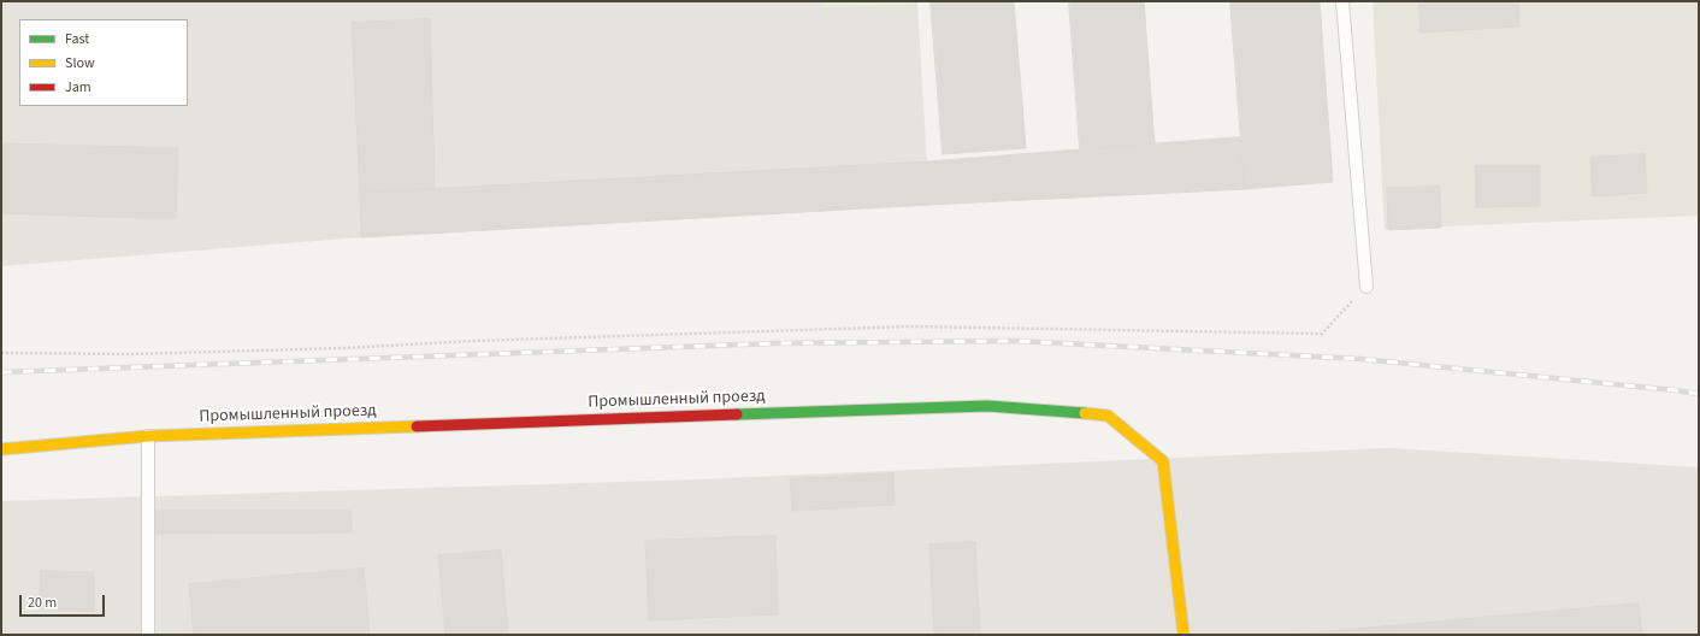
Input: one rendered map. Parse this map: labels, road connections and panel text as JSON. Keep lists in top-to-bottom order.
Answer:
{
  "streets": {
    "street": ["Промышленный проезд"]
  },
  "legend": ["Fast", "Slow", "Jam"],
  "scale_bar": "20 m"
}
